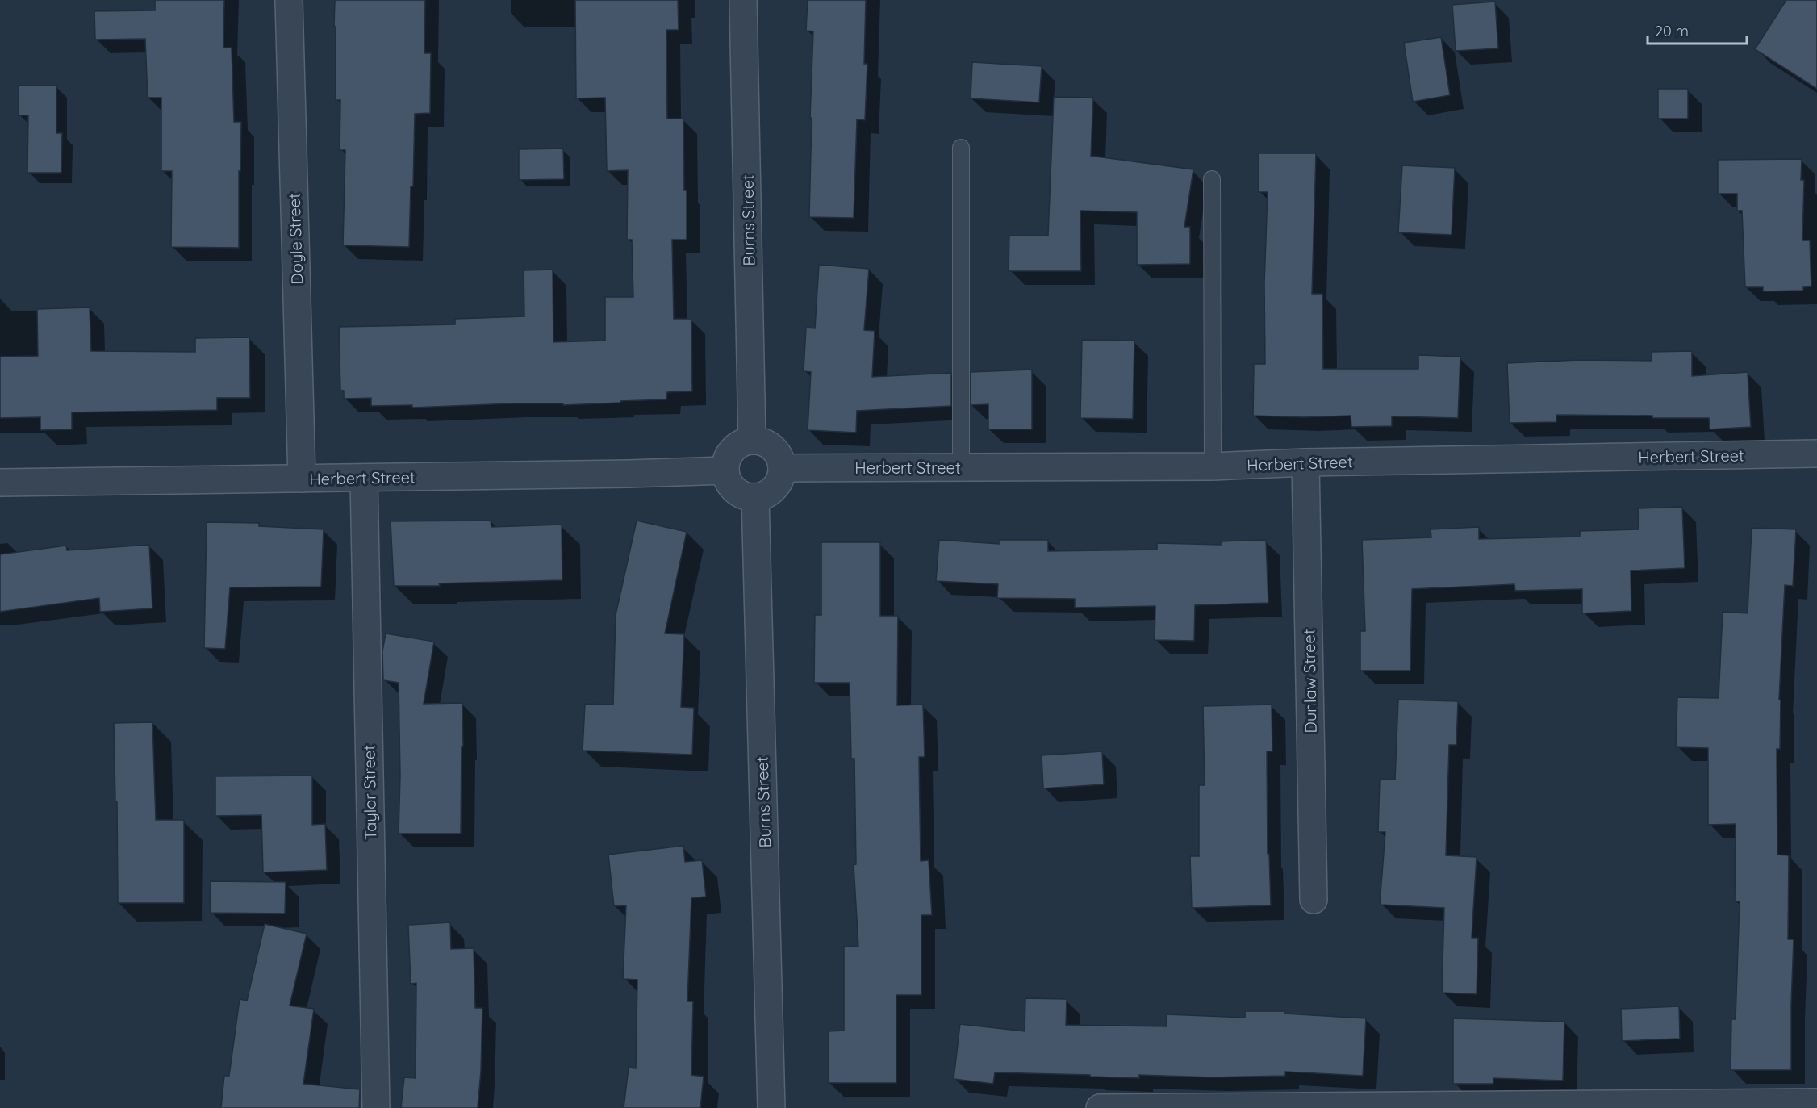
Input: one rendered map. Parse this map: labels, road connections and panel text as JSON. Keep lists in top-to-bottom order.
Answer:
{
  "streets": {
    "street": [
      "Burns Street",
      "Doyle Street",
      "Herbert Street",
      "Dunlaw Street",
      "Taylor Street"
    ]
  },
  "crossings": [
    ["Burns Street", "Herbert Street"],
    ["Doyle Street", "Herbert Street"],
    ["Herbert Street", "Dunlaw Street"],
    ["Herbert Street", "Taylor Street"]
  ],
  "scale_bar": "20 m"
}
